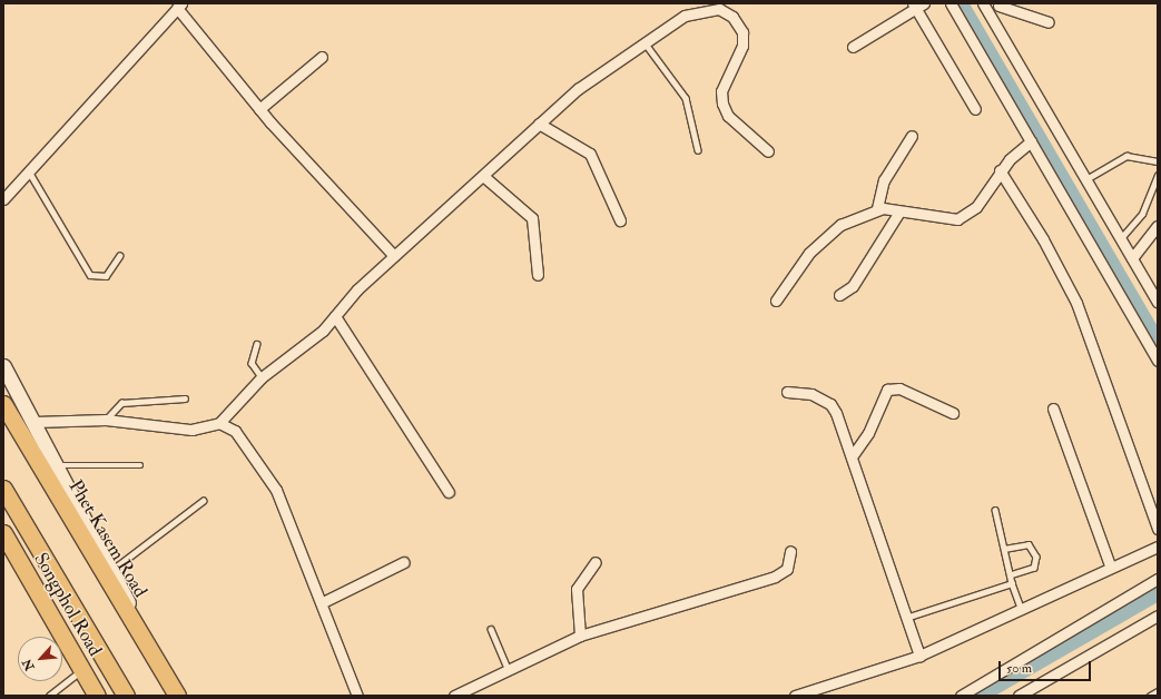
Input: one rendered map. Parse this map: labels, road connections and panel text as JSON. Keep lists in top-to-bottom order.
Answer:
{
  "streets": {
    "highway": ["Phet Kasem Road", "Songphol Road"]
  },
  "scale_bar": "50 m",
  "north": "bottom left"
}
